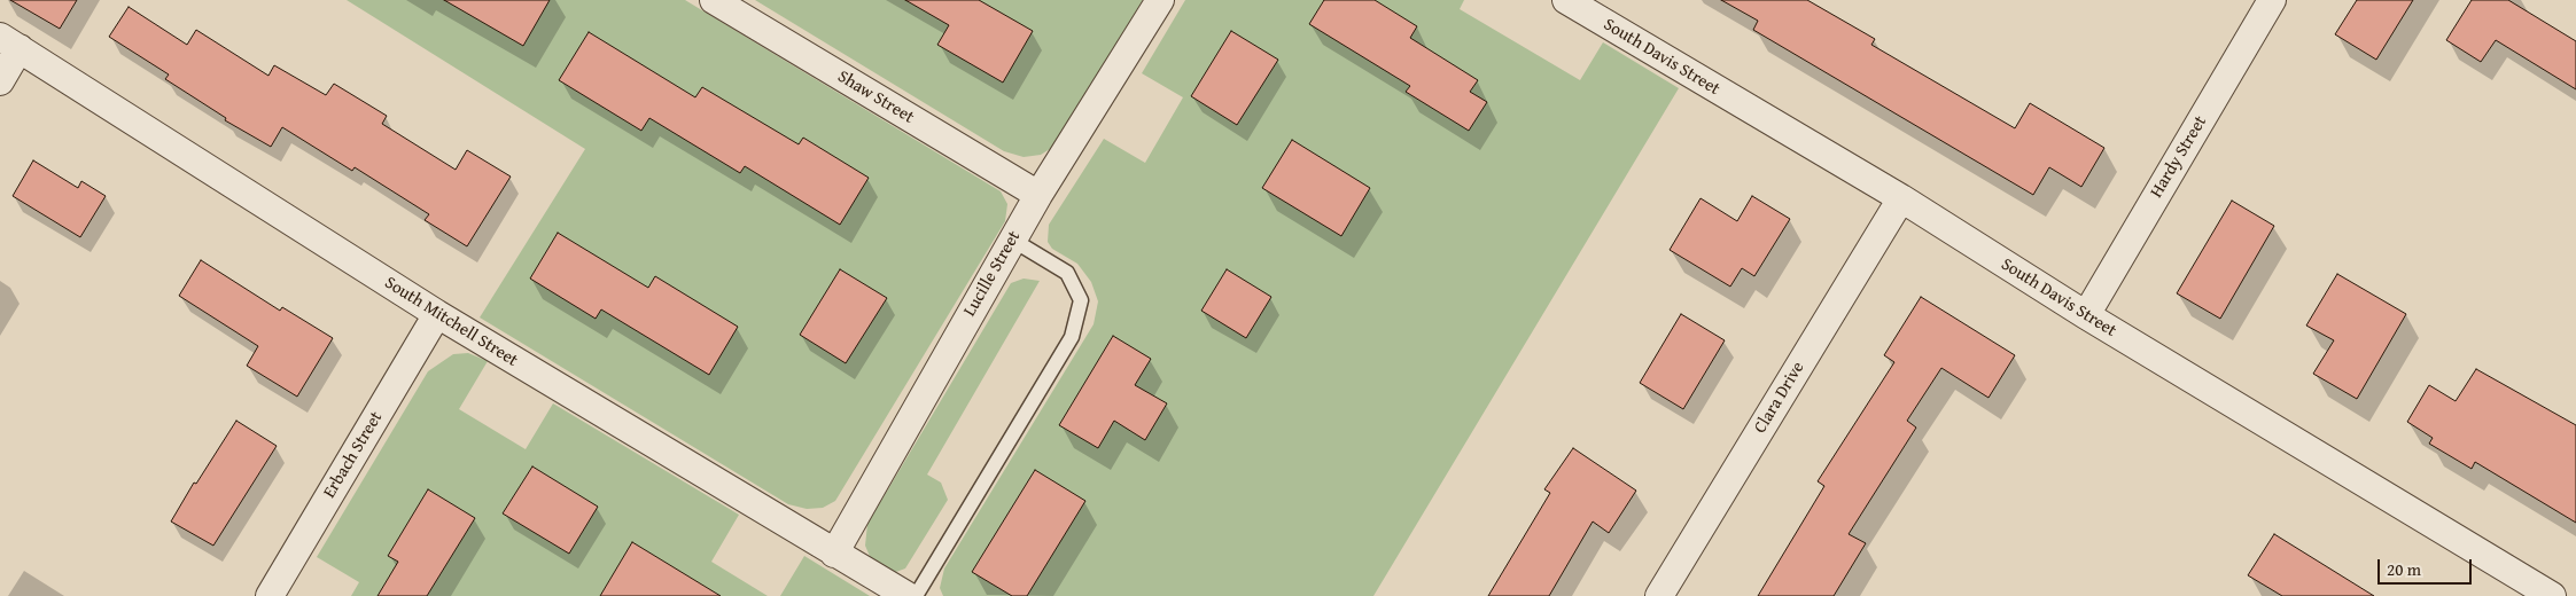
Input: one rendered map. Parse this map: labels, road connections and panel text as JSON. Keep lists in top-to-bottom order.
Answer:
{
  "streets": {
    "street": [
      "South Davis Street",
      "Shaw Street",
      "Hardy Street",
      "Lucille Street",
      "South Mitchell Street",
      "Clara Drive",
      "Erbach Street"
    ]
  },
  "crossings": [
    ["South Davis Street", "Hardy Street"],
    ["South Davis Street", "Clara Drive"],
    ["Shaw Street", "Lucille Street"],
    ["Lucille Street", "South Mitchell Street"],
    ["South Mitchell Street", "Erbach Street"]
  ],
  "scale_bar": "20 m"
}
